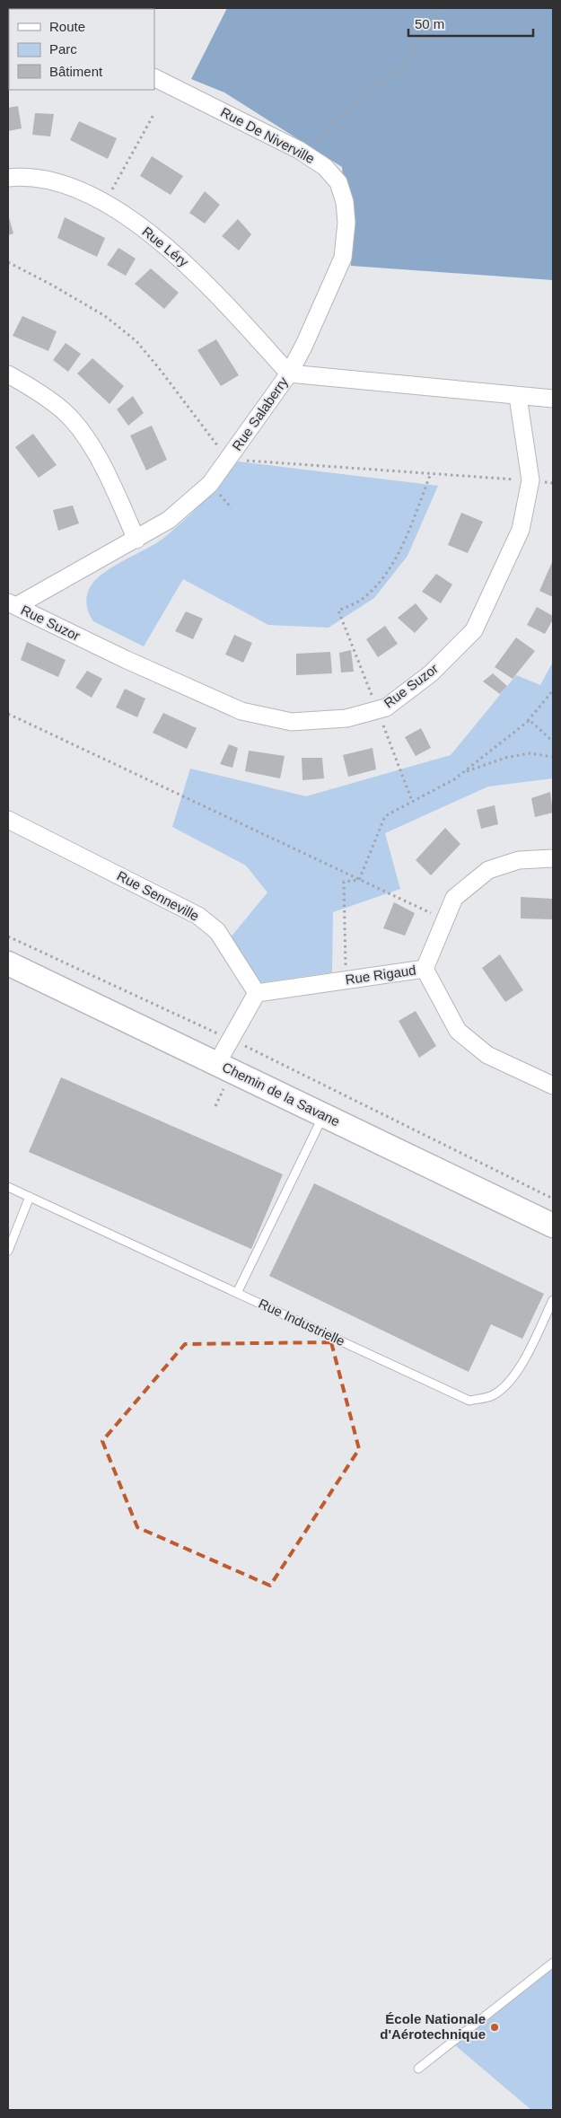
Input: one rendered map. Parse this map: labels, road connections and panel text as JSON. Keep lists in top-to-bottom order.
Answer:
{
  "streets": {
    "street": [
      "Rue De Niverville",
      "Rue Léry",
      "Rue Salaberry",
      "Rue Suzor",
      "Rue Senneville",
      "Rue Rigaud",
      "Chemin de la Savane"
    ],
    "lane": ["Rue Industrielle"]
  },
  "crossings": [
    ["Rue De Niverville", "Rue Léry"],
    ["Rue De Niverville", "Rue Salaberry"],
    ["Rue Léry", "Rue Salaberry"],
    ["Rue Salaberry", "Rue Suzor"],
    ["Rue Senneville", "Rue Rigaud"]
  ],
  "places": ["École Nationale d'Aérotechnique"],
  "legend": ["Route", "Parc", "Bâtiment"],
  "scale_bar": "50 m"
}
